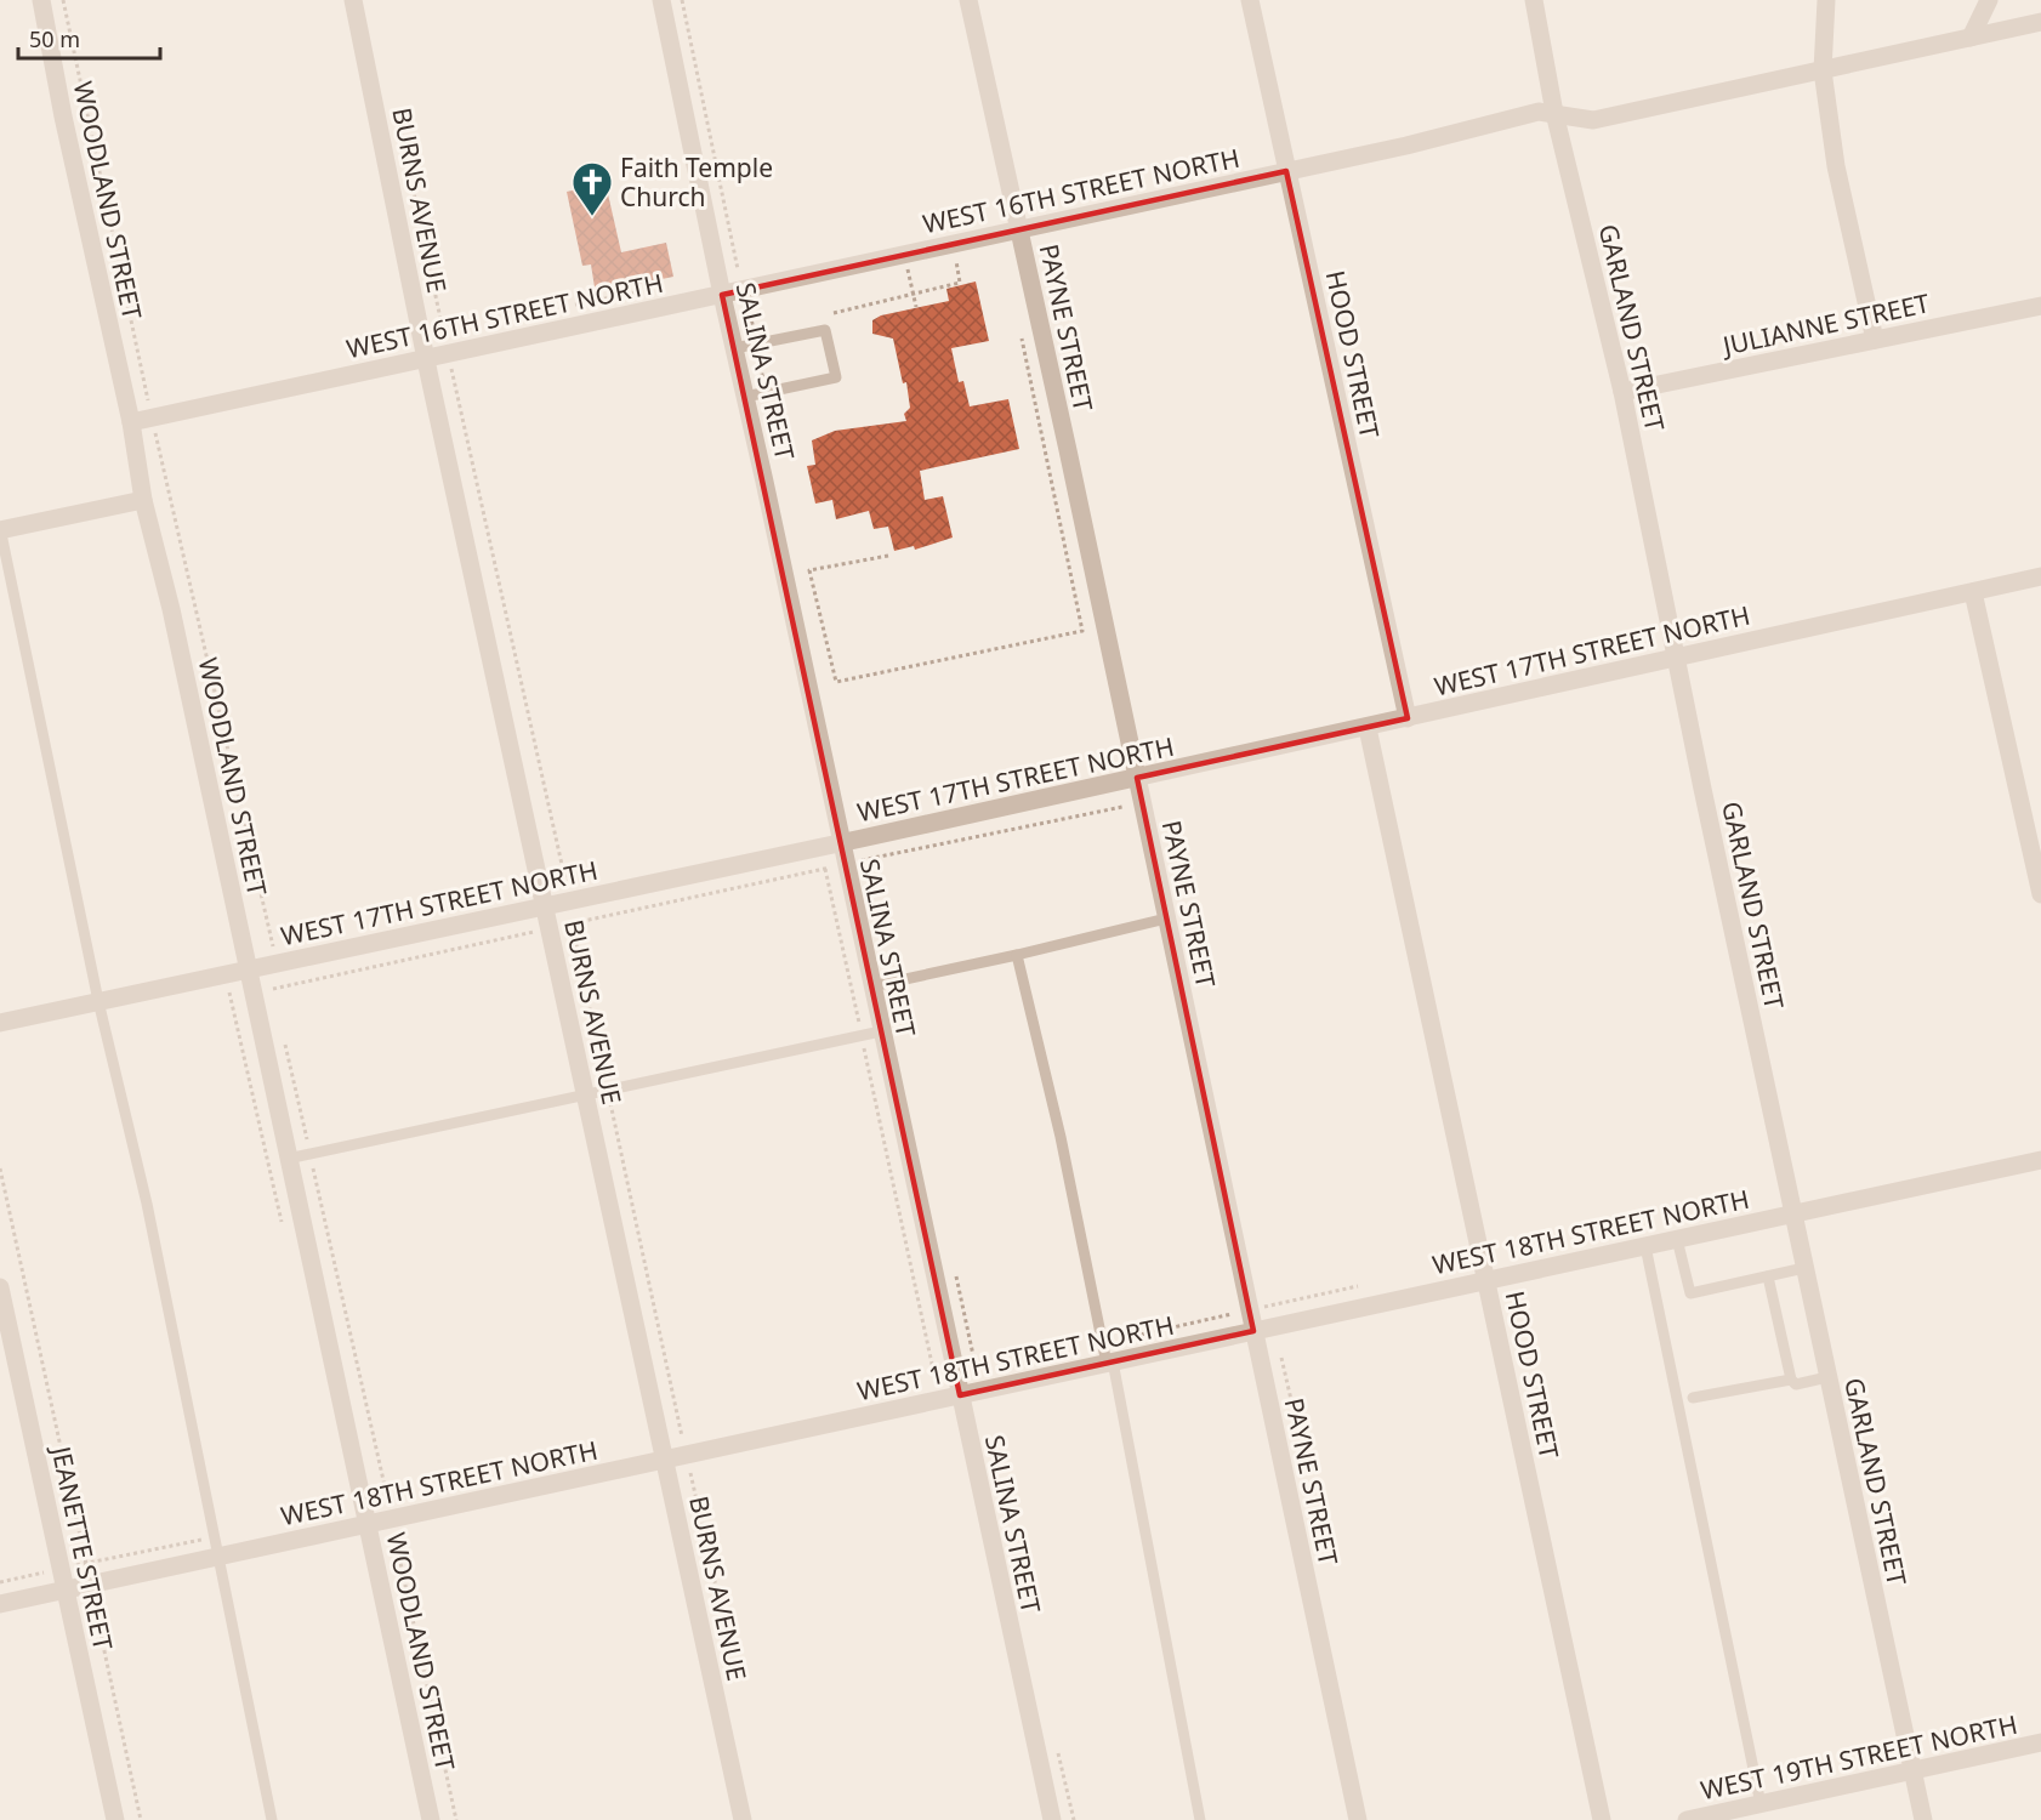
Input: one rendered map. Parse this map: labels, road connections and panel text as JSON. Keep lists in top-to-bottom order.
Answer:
{
  "streets": {
    "street": [
      "WEST 16TH STREET NORTH",
      "WOODLAND STREET",
      "BURNS AVENUE",
      "JULIANNE STREET",
      "PAYNE STREET",
      "GARLAND STREET",
      "HOOD STREET",
      "SALINA STREET",
      "WEST 17TH STREET NORTH",
      "WEST 18TH STREET NORTH",
      "JEANETTE STREET",
      "WEST 19TH STREET NORTH"
    ]
  },
  "crossings": [
    ["WEST 16TH STREET NORTH", "WOODLAND STREET"],
    ["WEST 16TH STREET NORTH", "BURNS AVENUE"],
    ["WEST 16TH STREET NORTH", "PAYNE STREET"],
    ["WEST 16TH STREET NORTH", "GARLAND STREET"],
    ["WEST 16TH STREET NORTH", "HOOD STREET"],
    ["WEST 16TH STREET NORTH", "SALINA STREET"],
    ["WOODLAND STREET", "WEST 17TH STREET NORTH"],
    ["WOODLAND STREET", "WEST 18TH STREET NORTH"],
    ["BURNS AVENUE", "WEST 17TH STREET NORTH"],
    ["BURNS AVENUE", "WEST 18TH STREET NORTH"],
    ["JULIANNE STREET", "GARLAND STREET"],
    ["PAYNE STREET", "WEST 17TH STREET NORTH"],
    ["PAYNE STREET", "WEST 18TH STREET NORTH"],
    ["GARLAND STREET", "WEST 17TH STREET NORTH"],
    ["GARLAND STREET", "WEST 18TH STREET NORTH"],
    ["GARLAND STREET", "WEST 19TH STREET NORTH"],
    ["HOOD STREET", "WEST 17TH STREET NORTH"],
    ["HOOD STREET", "WEST 18TH STREET NORTH"],
    ["SALINA STREET", "WEST 17TH STREET NORTH"],
    ["SALINA STREET", "WEST 18TH STREET NORTH"],
    ["WEST 18TH STREET NORTH", "JEANETTE STREET"]
  ],
  "places": {
    "church": ["Faith Temple Church"]
  },
  "scale_bar": "50 m"
}
